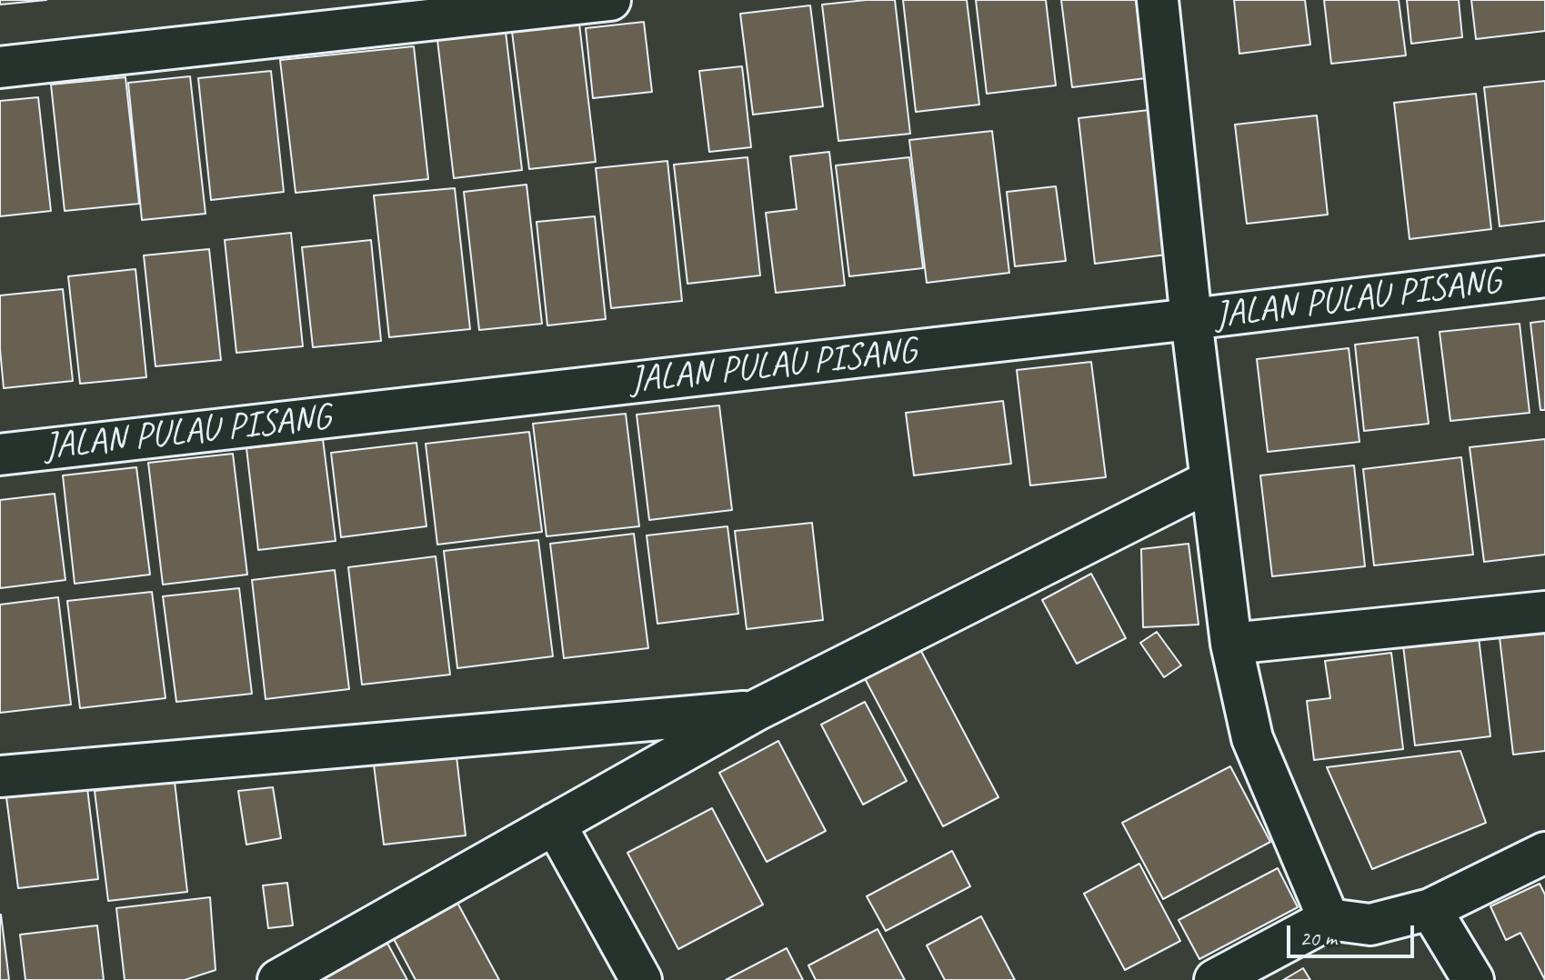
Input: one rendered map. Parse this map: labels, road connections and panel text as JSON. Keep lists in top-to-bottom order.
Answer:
{
  "streets": {
    "street": ["JALAN PULAU PISANG"]
  },
  "scale_bar": "20 m"
}
